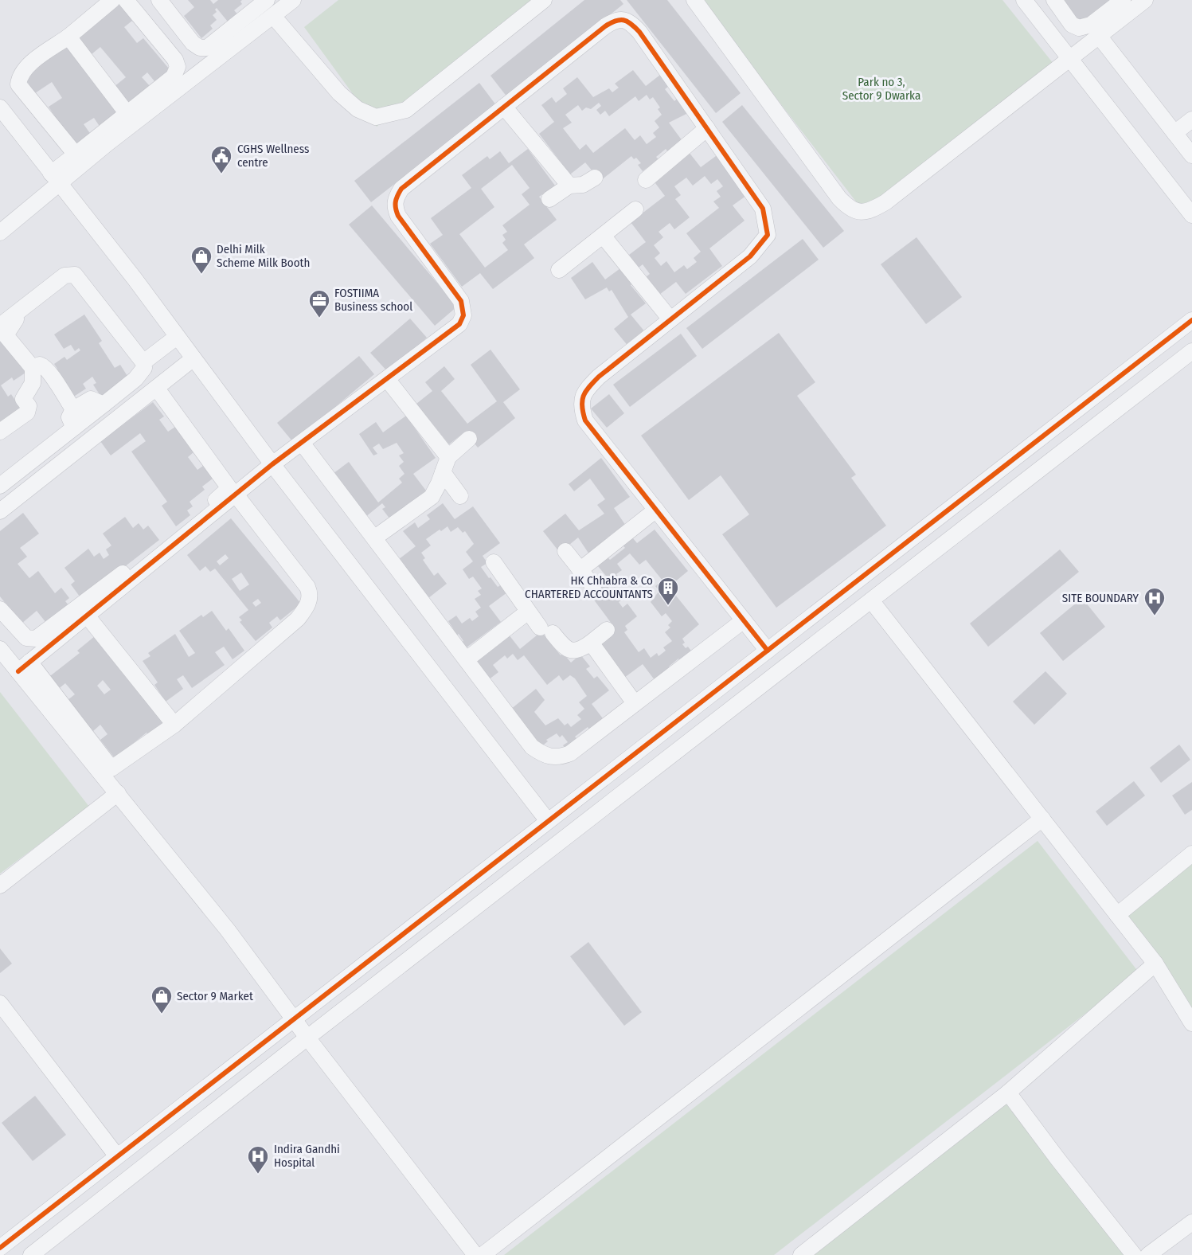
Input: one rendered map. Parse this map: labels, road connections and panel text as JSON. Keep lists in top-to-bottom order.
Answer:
{
  "parks": ["Park no 3, Sector 9 Dwarka"],
  "places": {
    "public building": ["CGHS Wellness centre"],
    "shop": ["Delhi Milk Scheme Milk Booth", "Sector 9 Market"],
    "office": ["FOSTIIMA Business school"],
    "building": ["HK Chhabra & Co CHARTERED ACCOUNTANTS"],
    "hospital": ["SITE BOUNDARY", "Indira Gandhi Hospital"]
  }
}
